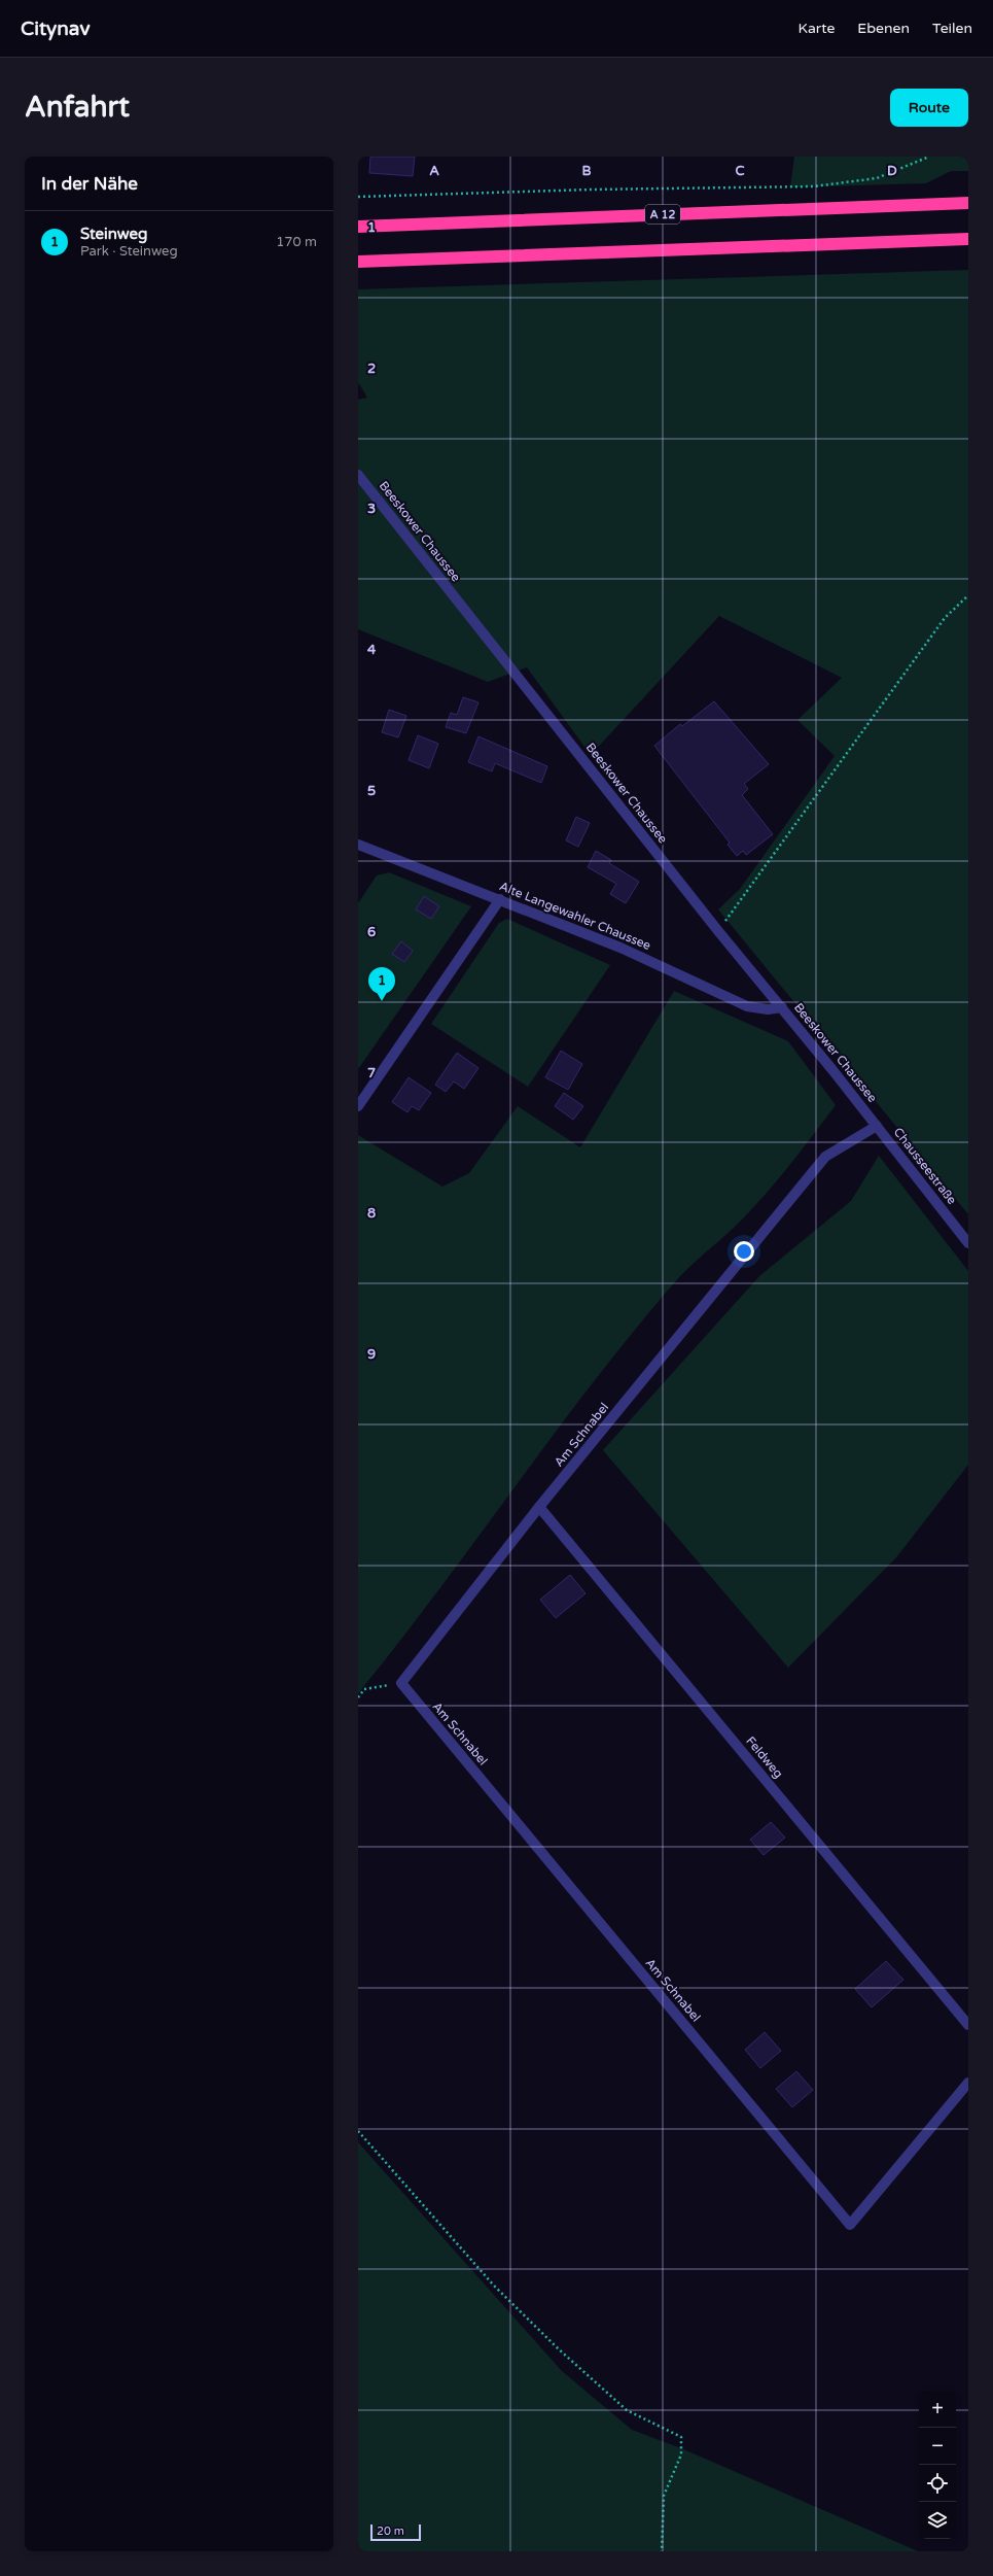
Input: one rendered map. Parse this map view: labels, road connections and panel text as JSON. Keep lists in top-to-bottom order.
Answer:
{
  "streets": {
    "highway": ["A 12"],
    "street": [
      "Beeskower Chaussee",
      "Alte Langewahler Chaussee",
      "Chausseestraße",
      "Am Schnabel",
      "Feldweg"
    ]
  },
  "crossings": [
    ["Beeskower Chaussee", "Alte Langewahler Chaussee"],
    ["Beeskower Chaussee", "Chausseestraße"],
    ["Beeskower Chaussee", "Am Schnabel"],
    ["Chausseestraße", "Am Schnabel"],
    ["Am Schnabel", "Feldweg"]
  ],
  "scale_bar": "20 m",
  "page": {
    "header": "Citynav",
    "nav": ["Karte", "Ebenen", "Teilen"],
    "buttons": "Route",
    "title": "Anfahrt",
    "heading": "In der Nähe",
    "list": [
      {
        "mark": "1",
        "name": "Steinweg",
        "note": "Park · Steinweg",
        "value": "170 m"
      }
    ],
    "pins": "1",
    "map_buttons": ["+", "−"],
    "scale": "20 m"
  },
  "grid": {
    "columns": [
      "A",
      "B",
      "C",
      "D"
    ],
    "rows": [
      "1",
      "2",
      "3",
      "4",
      "5",
      "6",
      "7",
      "8",
      "9"
    ]
  }
}
